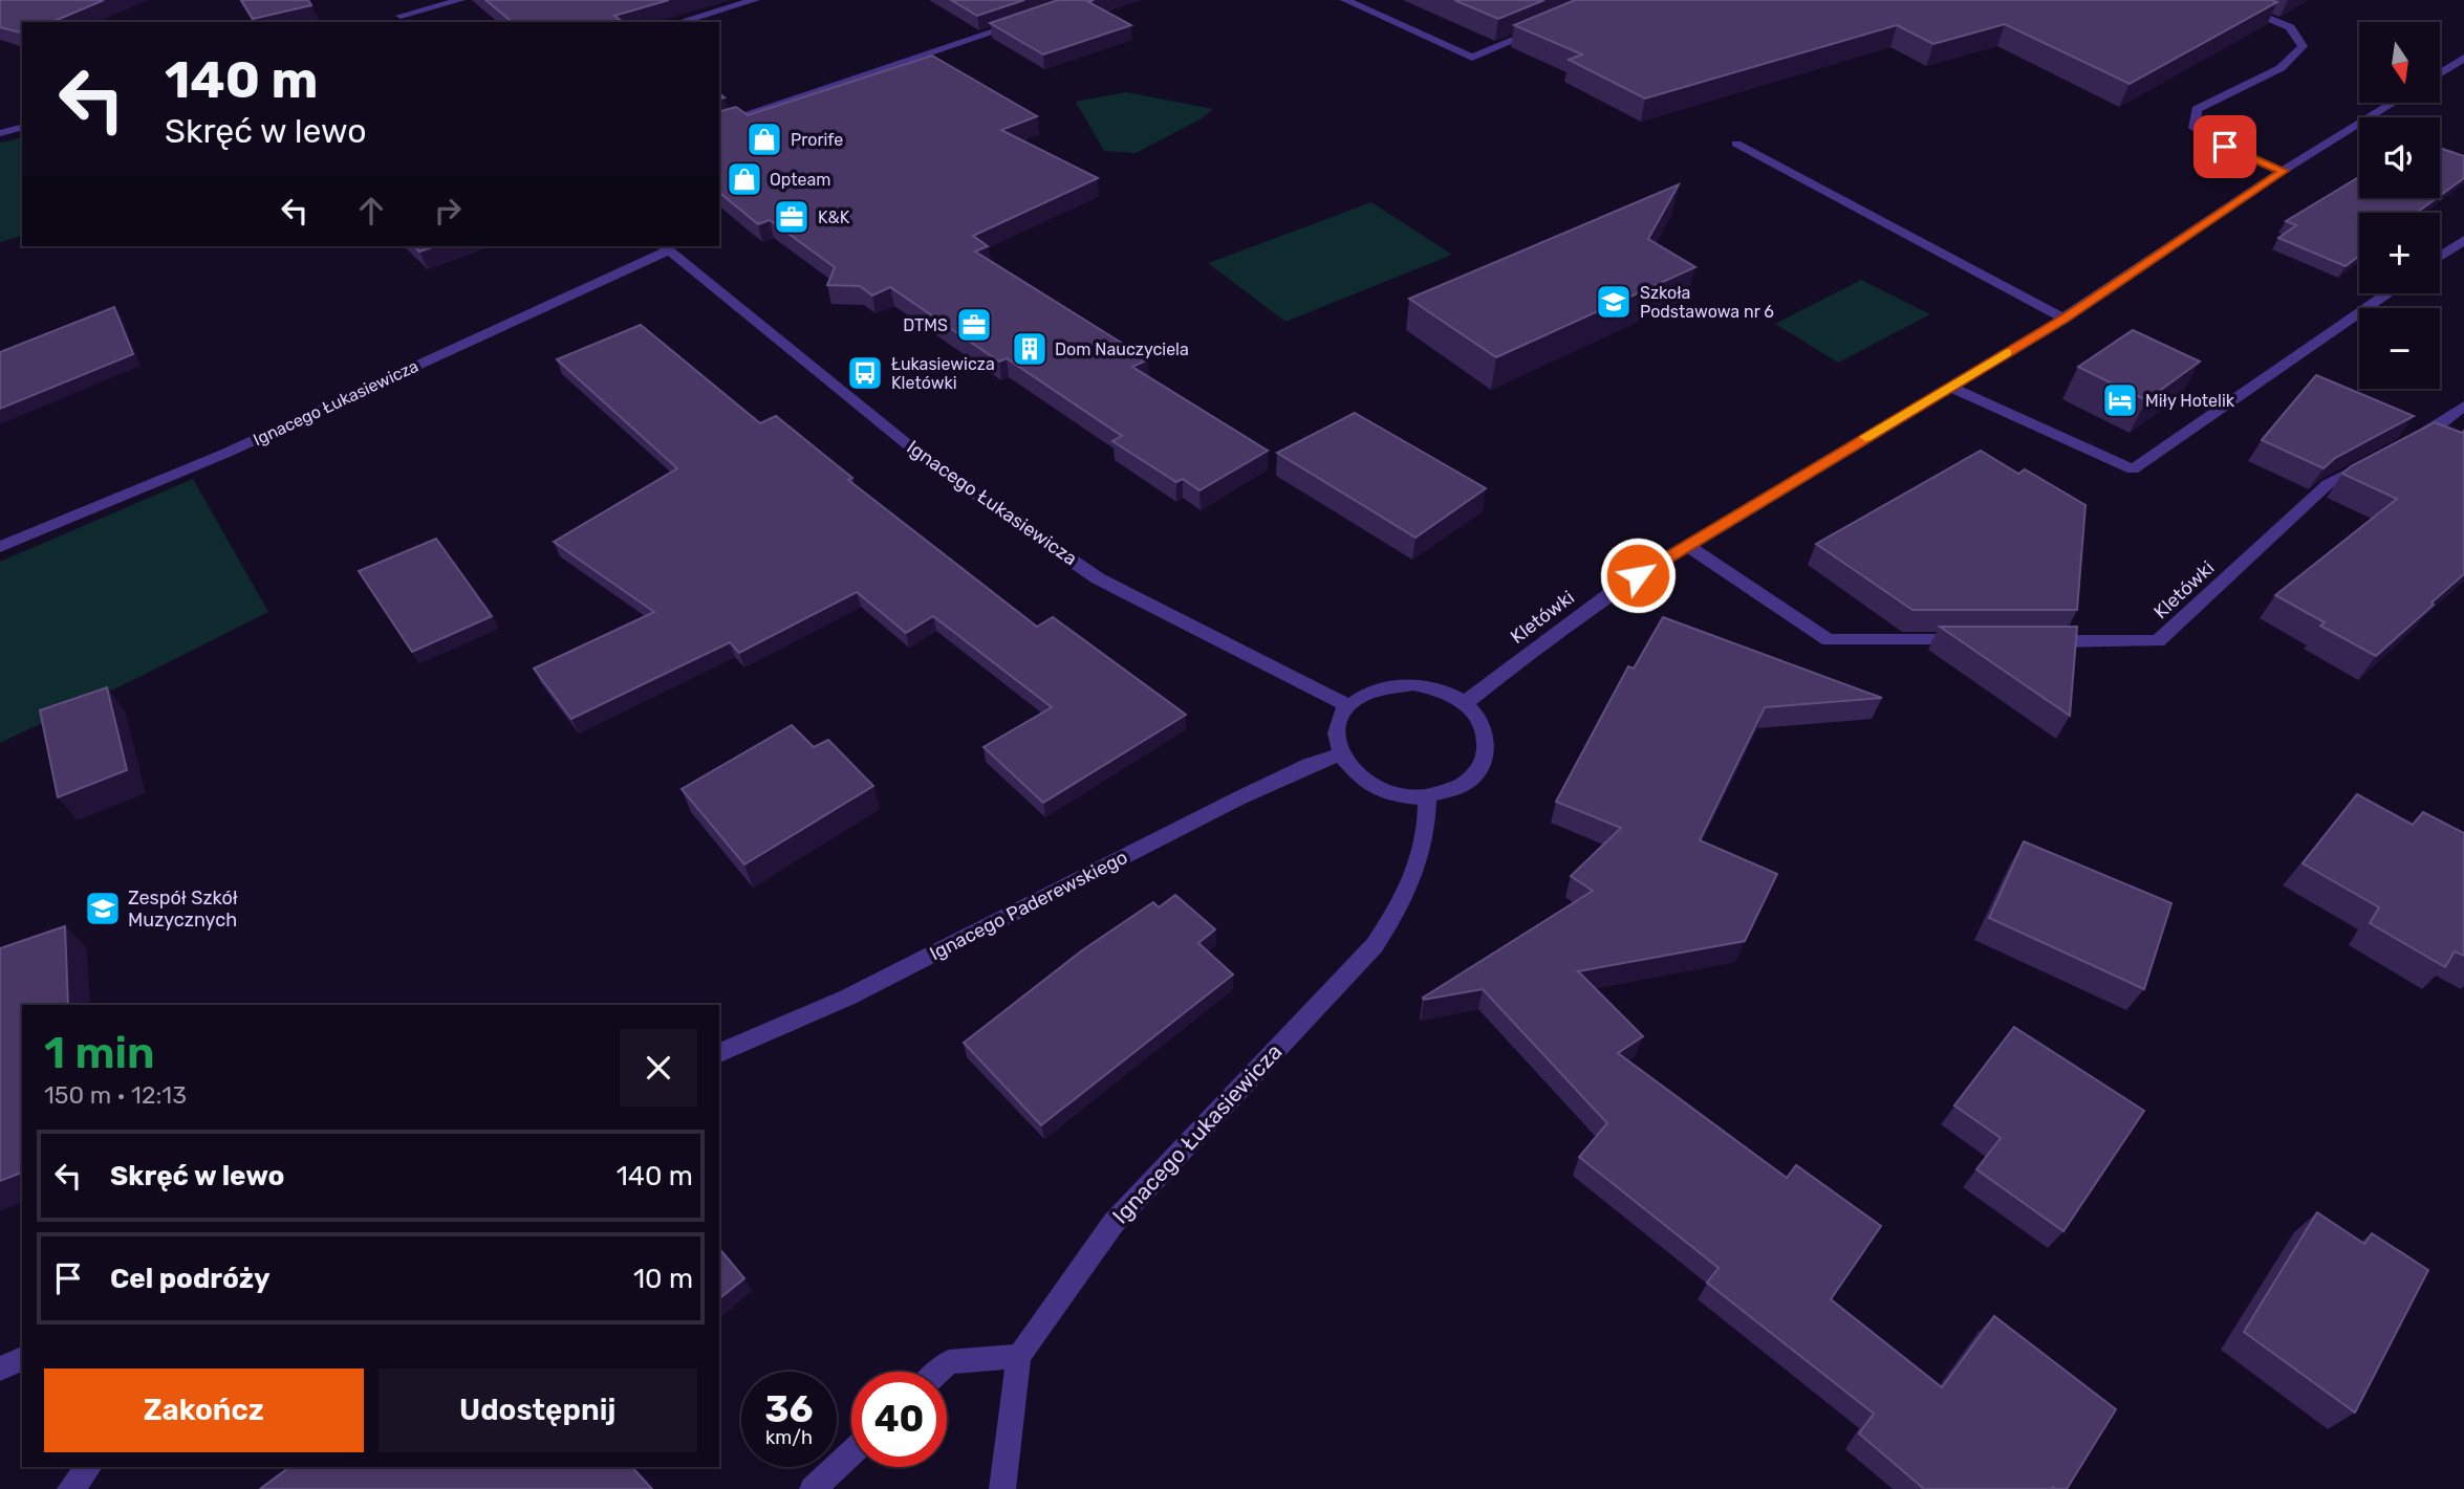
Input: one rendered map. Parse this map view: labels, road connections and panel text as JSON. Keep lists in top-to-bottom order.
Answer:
{
  "streets": {
    "street": ["Ignacego Łukasiewicza", "Kletówki", "Ignacego Paderewskiego"]
  },
  "crossings": [
    ["Ignacego Łukasiewicza", "Kletówki"],
    ["Ignacego Łukasiewicza", "Ignacego Paderewskiego"],
    ["Kletówki", "Ignacego Paderewskiego"]
  ],
  "places": {
    "shop": ["Prorife", "Opteam"],
    "office": ["K&K", "DTMS"],
    "school or university": ["Szkoła Podstawowa nr 6", "Zespół Szkół Muzycznych"],
    "building": ["Dom Nauczyciela"],
    "bus stop": ["Łukasiewicza Kletówki"],
    "hotel": ["Miły Hotelik"]
  },
  "north": "bottom",
  "page": {
    "map_buttons": ["+", "−"],
    "turn": ["140 m", "Skręć w lewo"],
    "heading": ["1 min", "150 m · 12:13"],
    "list": [
      {
        "name": "Skręć w lewo",
        "value": "140 m"
      },
      {
        "name": "Cel podróży",
        "value": "10 m"
      }
    ],
    "buttons": ["Zakończ", "Udostępnij"],
    "speed": "36 km/h",
    "limit": "40"
  }
}
